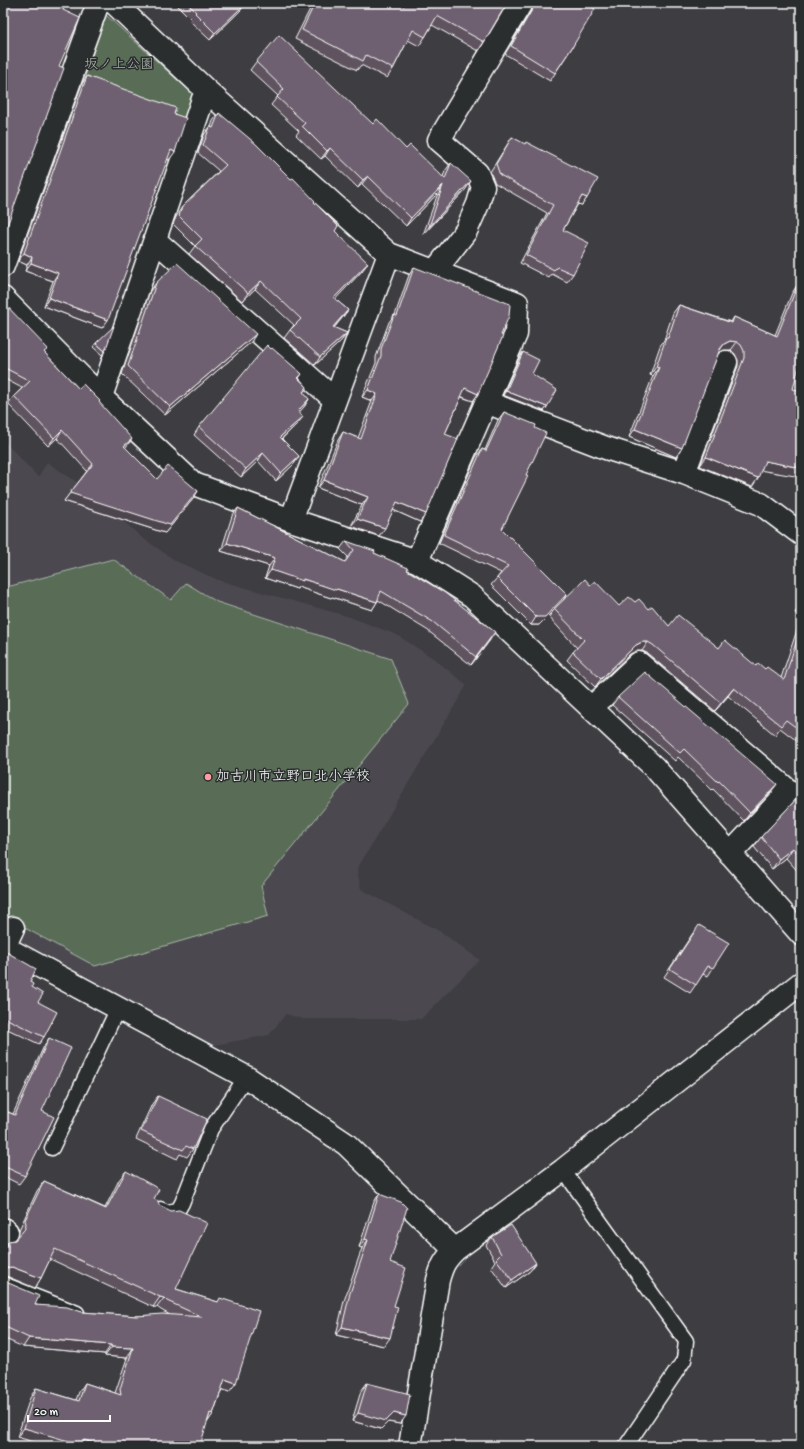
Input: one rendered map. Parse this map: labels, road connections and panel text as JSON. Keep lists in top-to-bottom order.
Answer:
{
  "parks": ["坂ノ上公園"],
  "places": ["加古川市立野口北小学校"],
  "scale_bar": "20 m"
}
